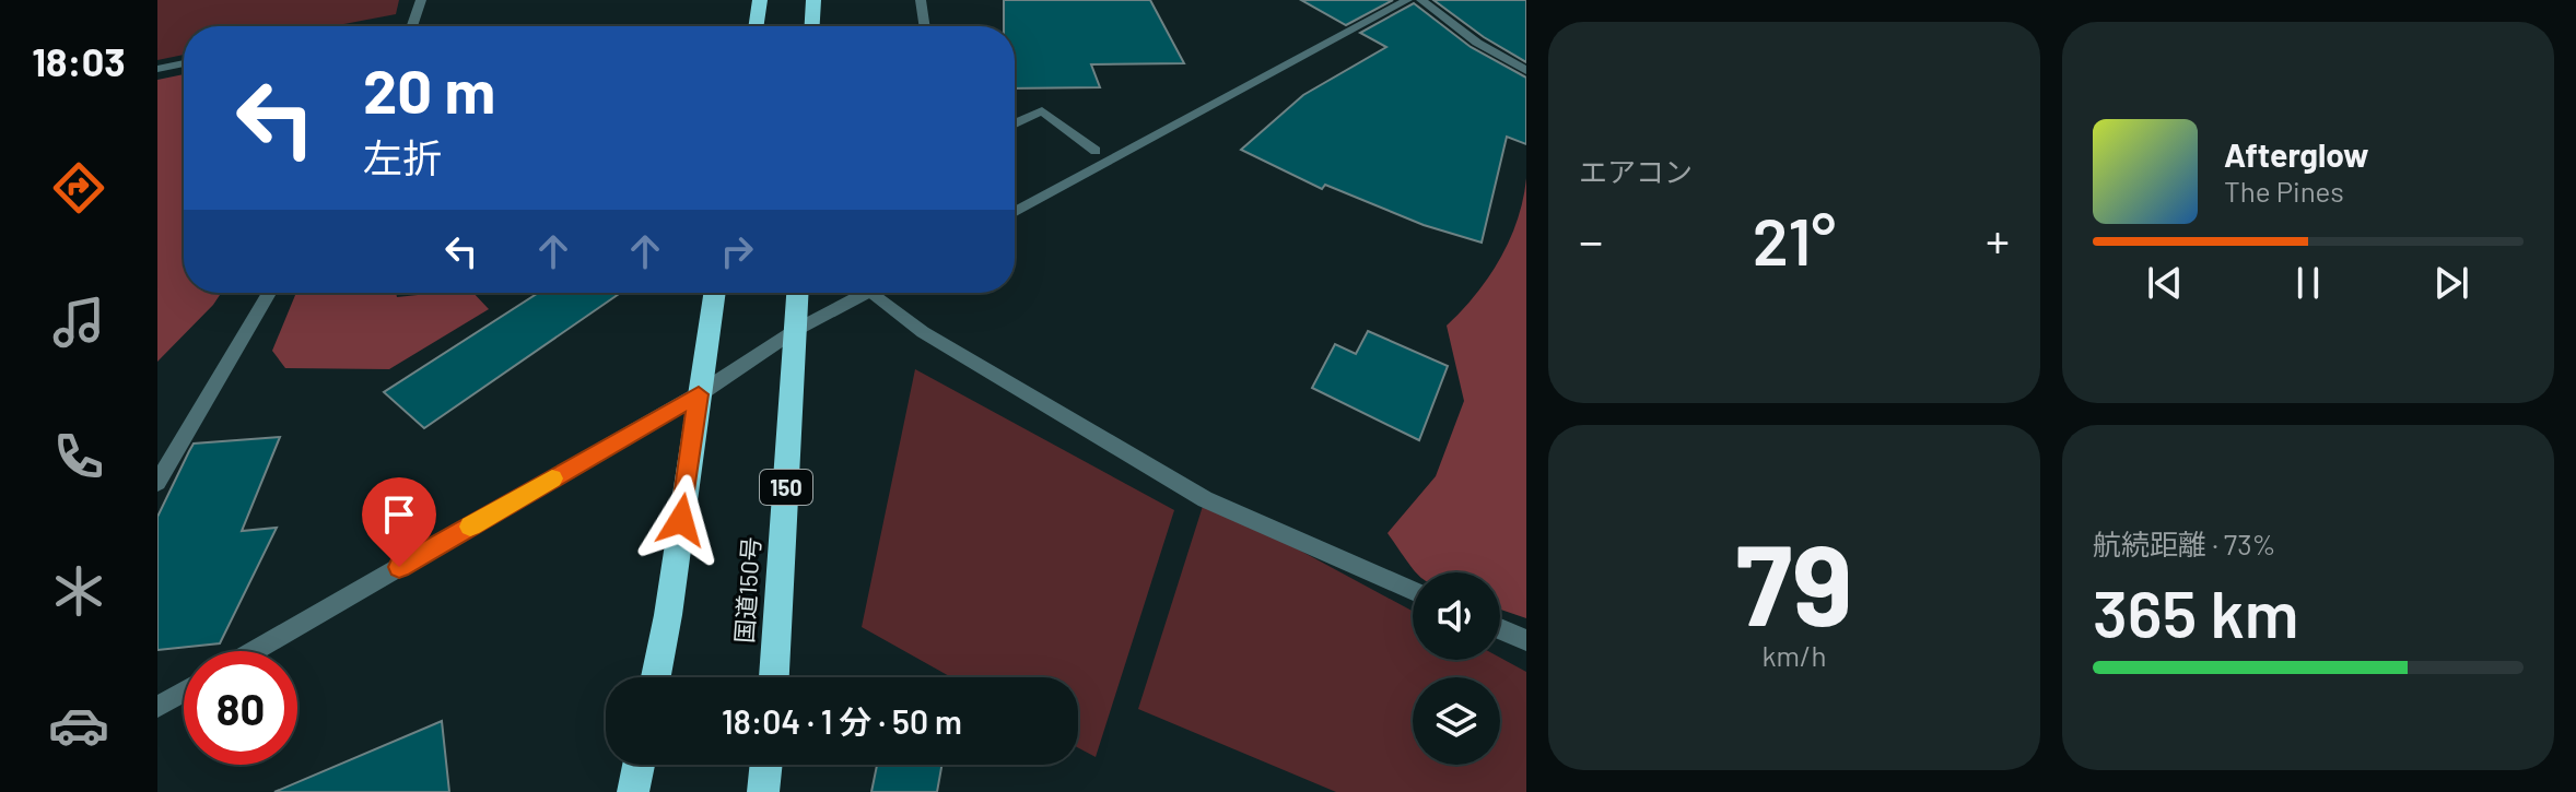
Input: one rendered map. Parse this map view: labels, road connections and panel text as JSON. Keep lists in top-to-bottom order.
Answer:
{
  "streets": {
    "highway": ["150", "国道150号"]
  },
  "page": {
    "tabs": "18:03",
    "tile": [
      "エアコン",
      ["79", "km/h"],
      ["航続距離 · 73%", "365 km"]
    ],
    "turn": ["20 m", "左折"],
    "song": ["Afterglow", "The Pines"],
    "heat": ["−", "21°", "+"],
    "limit": "80",
    "trip": "18:04 · 1 分 · 50 m"
  }
}
